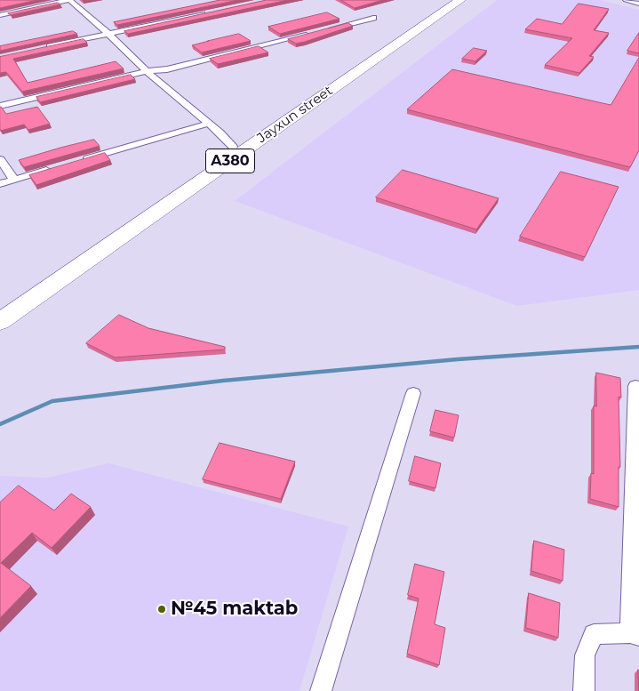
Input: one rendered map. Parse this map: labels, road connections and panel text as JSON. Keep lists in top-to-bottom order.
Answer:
{
  "streets": {
    "highway": ["Jayxun street", "A380"]
  },
  "places": ["№45 maktab"]
}
